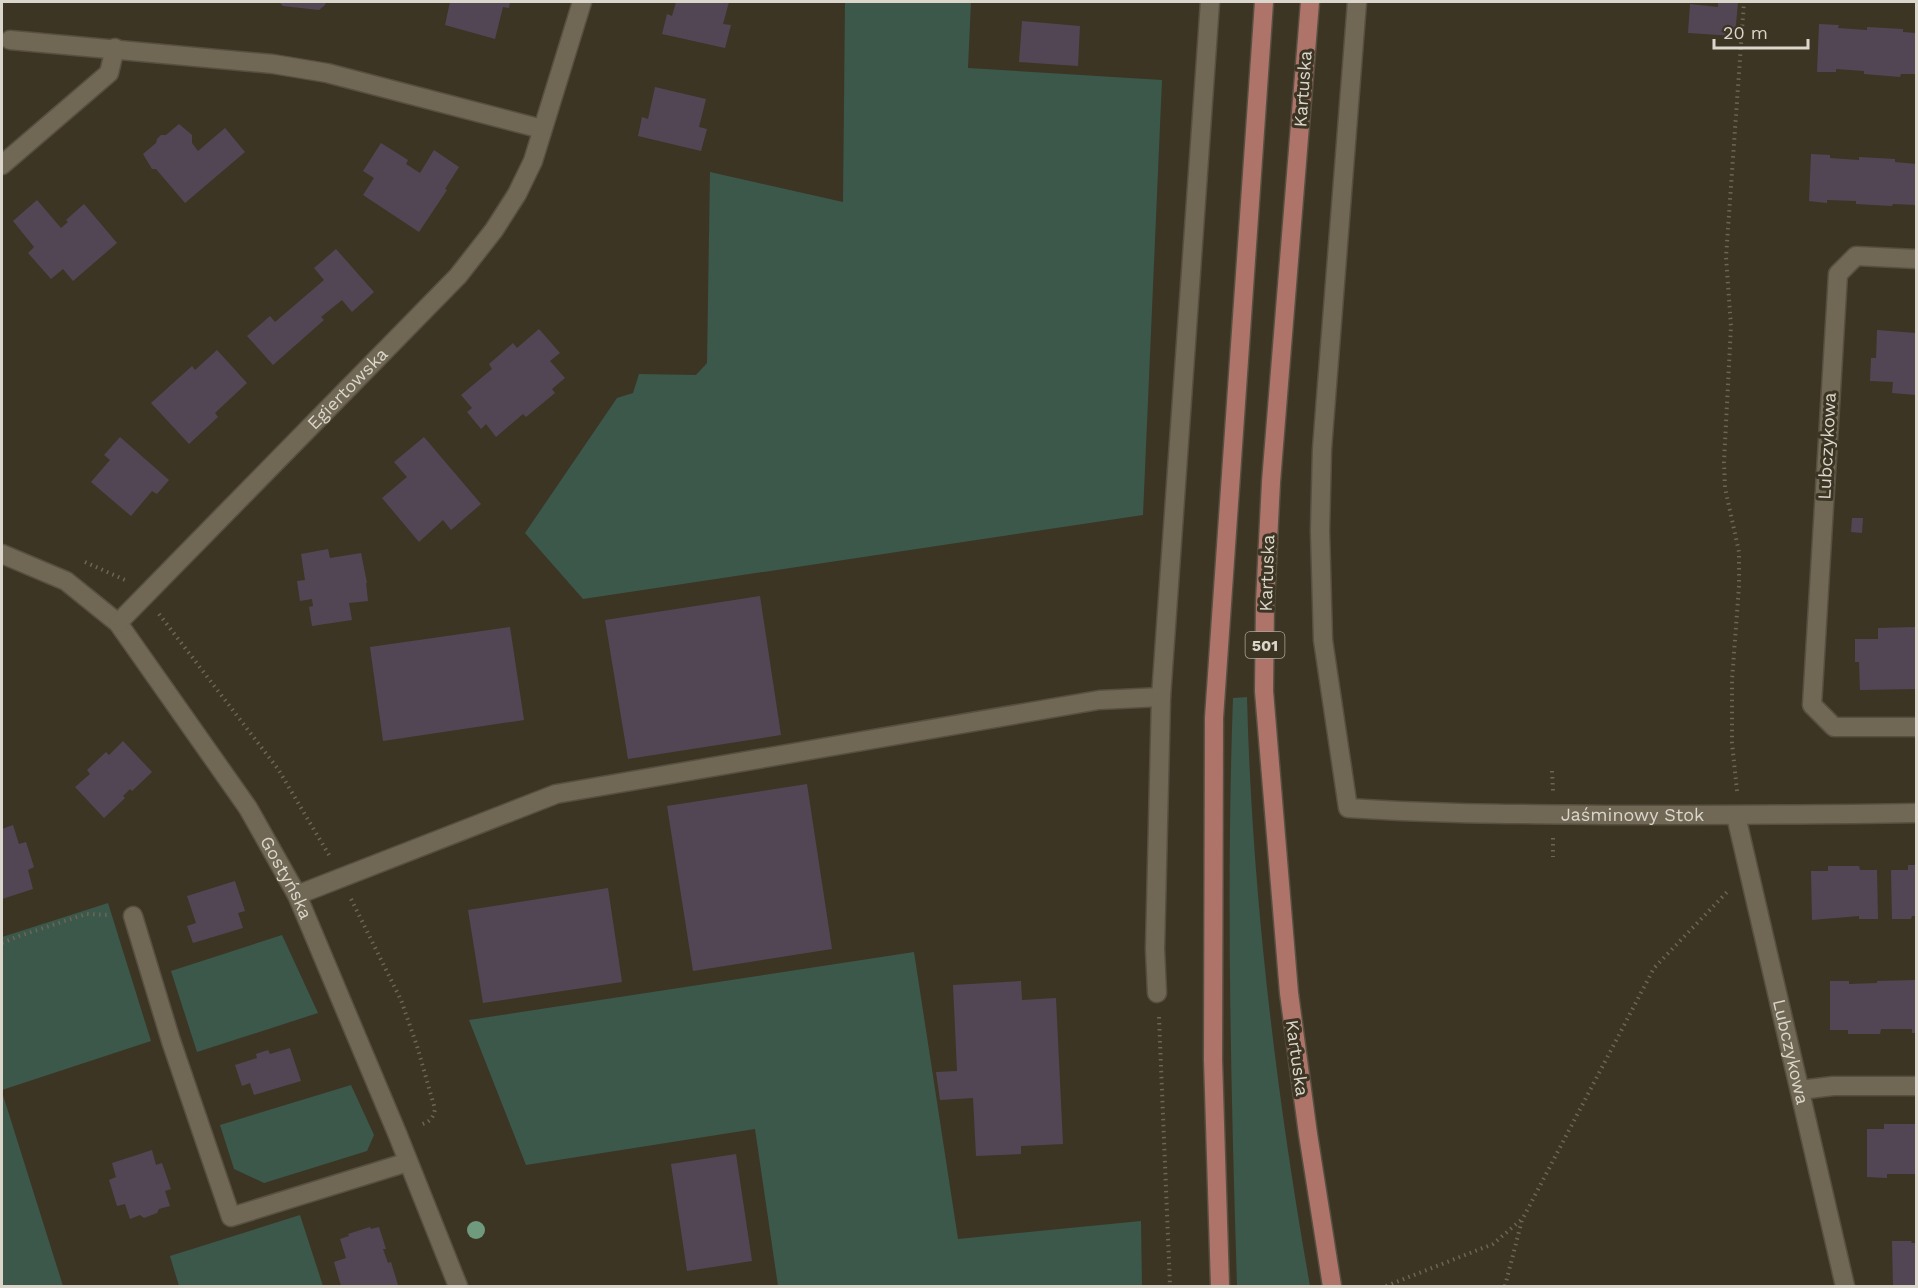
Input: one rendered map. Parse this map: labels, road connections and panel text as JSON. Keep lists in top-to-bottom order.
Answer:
{
  "streets": {
    "main road": ["Kartuska", "501"],
    "street": [
      "Egiertowska",
      "Lubczykowa",
      "Jaśminowy Stok",
      "Gostyńska"
    ]
  },
  "crossings": [
    ["Egiertowska", "Gostyńska"],
    ["Lubczykowa", "Jaśminowy Stok"]
  ],
  "scale_bar": "20 m"
}
